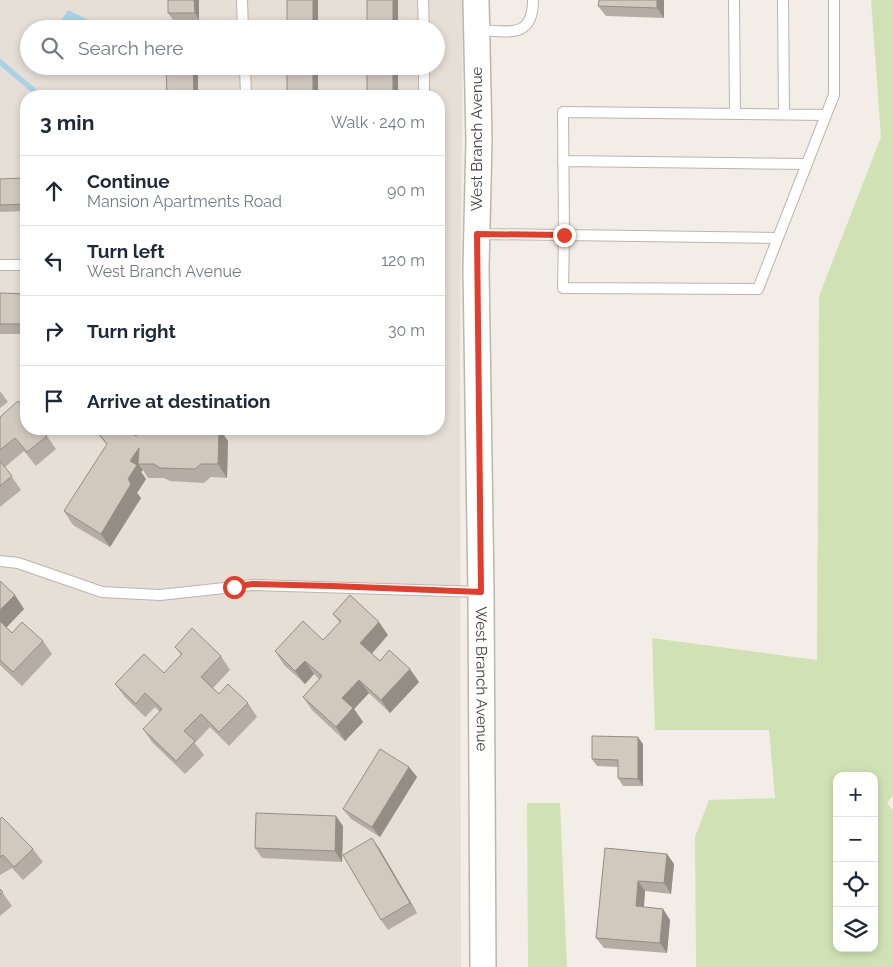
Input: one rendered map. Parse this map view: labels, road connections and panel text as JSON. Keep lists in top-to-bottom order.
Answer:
{
  "streets": {
    "street": ["West Branch Avenue"]
  },
  "page": {
    "search": "Search here",
    "heading": ["3 min", "Walk · 240 m"],
    "list": [
      ["Continue", "Mansion Apartments Road", "90 m"],
      ["Turn left", "West Branch Avenue", "120 m"],
      ["Turn right", "30 m"],
      "Arrive at destination"
    ],
    "map_buttons": ["+", "−"]
  }
}
